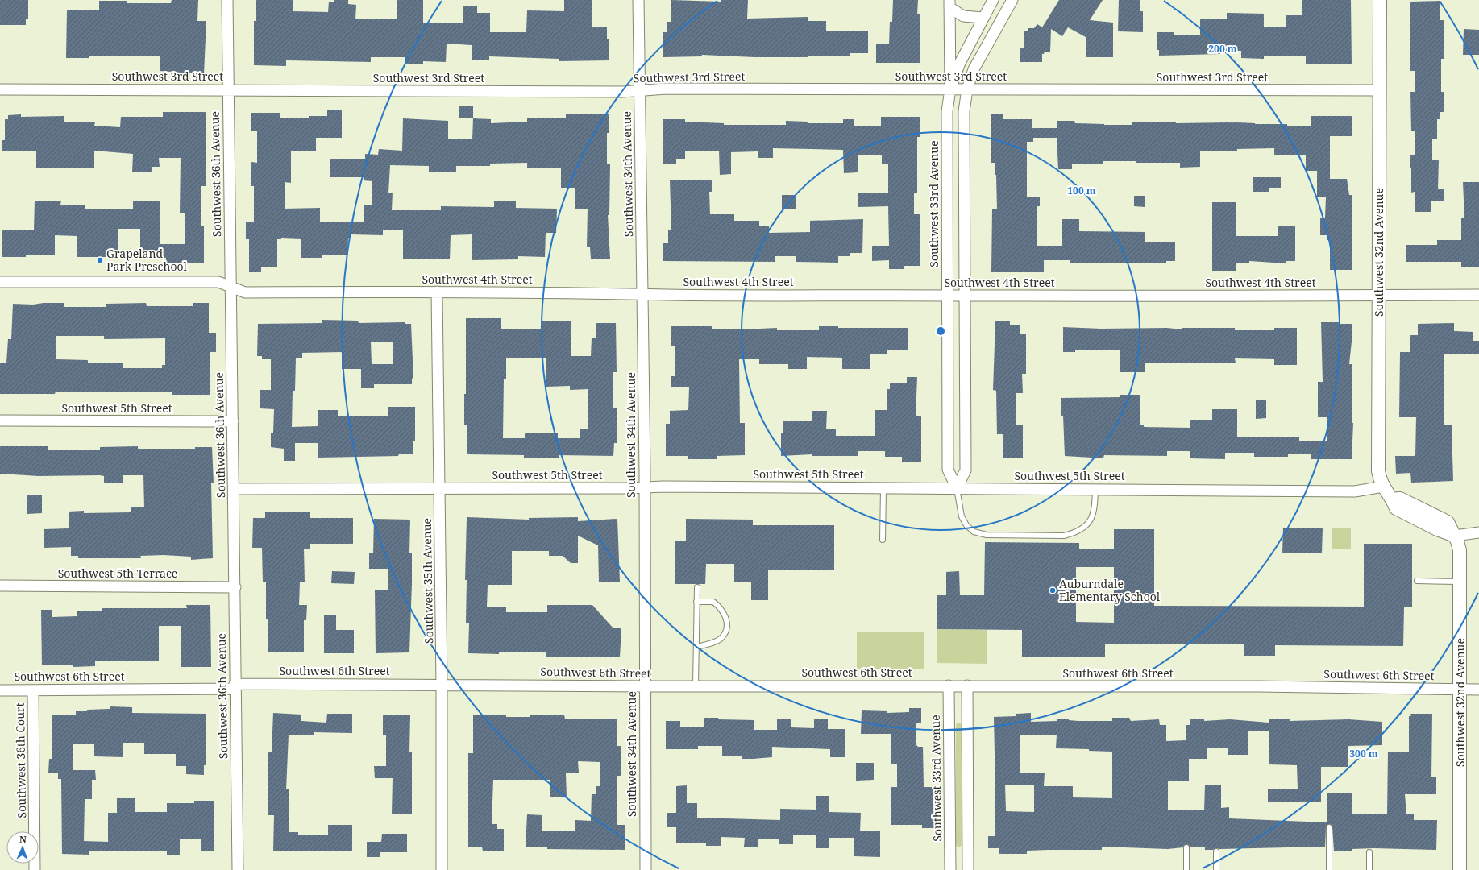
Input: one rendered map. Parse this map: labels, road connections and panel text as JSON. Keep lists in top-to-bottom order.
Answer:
{
  "streets": {
    "street": [
      "Southwest 3rd Street",
      "Southwest 36th Avenue",
      "Southwest 34th Avenue",
      "Southwest 33rd Avenue",
      "Southwest 32nd Avenue",
      "Southwest 4th Street",
      "Southwest 5th Street",
      "Southwest 5th Terrace",
      "Southwest 35th Avenue",
      "Southwest 6th Street",
      "Southwest 36th Court"
    ]
  },
  "crossings": [
    ["Southwest 3rd Street", "Southwest 36th Avenue"],
    ["Southwest 3rd Street", "Southwest 34th Avenue"],
    ["Southwest 3rd Street", "Southwest 33rd Avenue"],
    ["Southwest 3rd Street", "Southwest 32nd Avenue"],
    ["Southwest 36th Avenue", "Southwest 4th Street"],
    ["Southwest 36th Avenue", "Southwest 5th Street"],
    ["Southwest 36th Avenue", "Southwest 5th Terrace"],
    ["Southwest 36th Avenue", "Southwest 6th Street"],
    ["Southwest 34th Avenue", "Southwest 4th Street"],
    ["Southwest 34th Avenue", "Southwest 5th Street"],
    ["Southwest 34th Avenue", "Southwest 6th Street"],
    ["Southwest 33rd Avenue", "Southwest 4th Street"],
    ["Southwest 33rd Avenue", "Southwest 5th Street"],
    ["Southwest 33rd Avenue", "Southwest 6th Street"],
    ["Southwest 32nd Avenue", "Southwest 4th Street"],
    ["Southwest 32nd Avenue", "Southwest 5th Street"],
    ["Southwest 32nd Avenue", "Southwest 6th Street"],
    ["Southwest 4th Street", "Southwest 35th Avenue"],
    ["Southwest 5th Street", "Southwest 35th Avenue"],
    ["Southwest 35th Avenue", "Southwest 6th Street"],
    ["Southwest 6th Street", "Southwest 36th Court"]
  ],
  "places": ["Grapeland Park Preschool", "Auburndale Elementary School"],
  "north": "top",
  "rings": ["200 m", "100 m", "300 m"]
}
